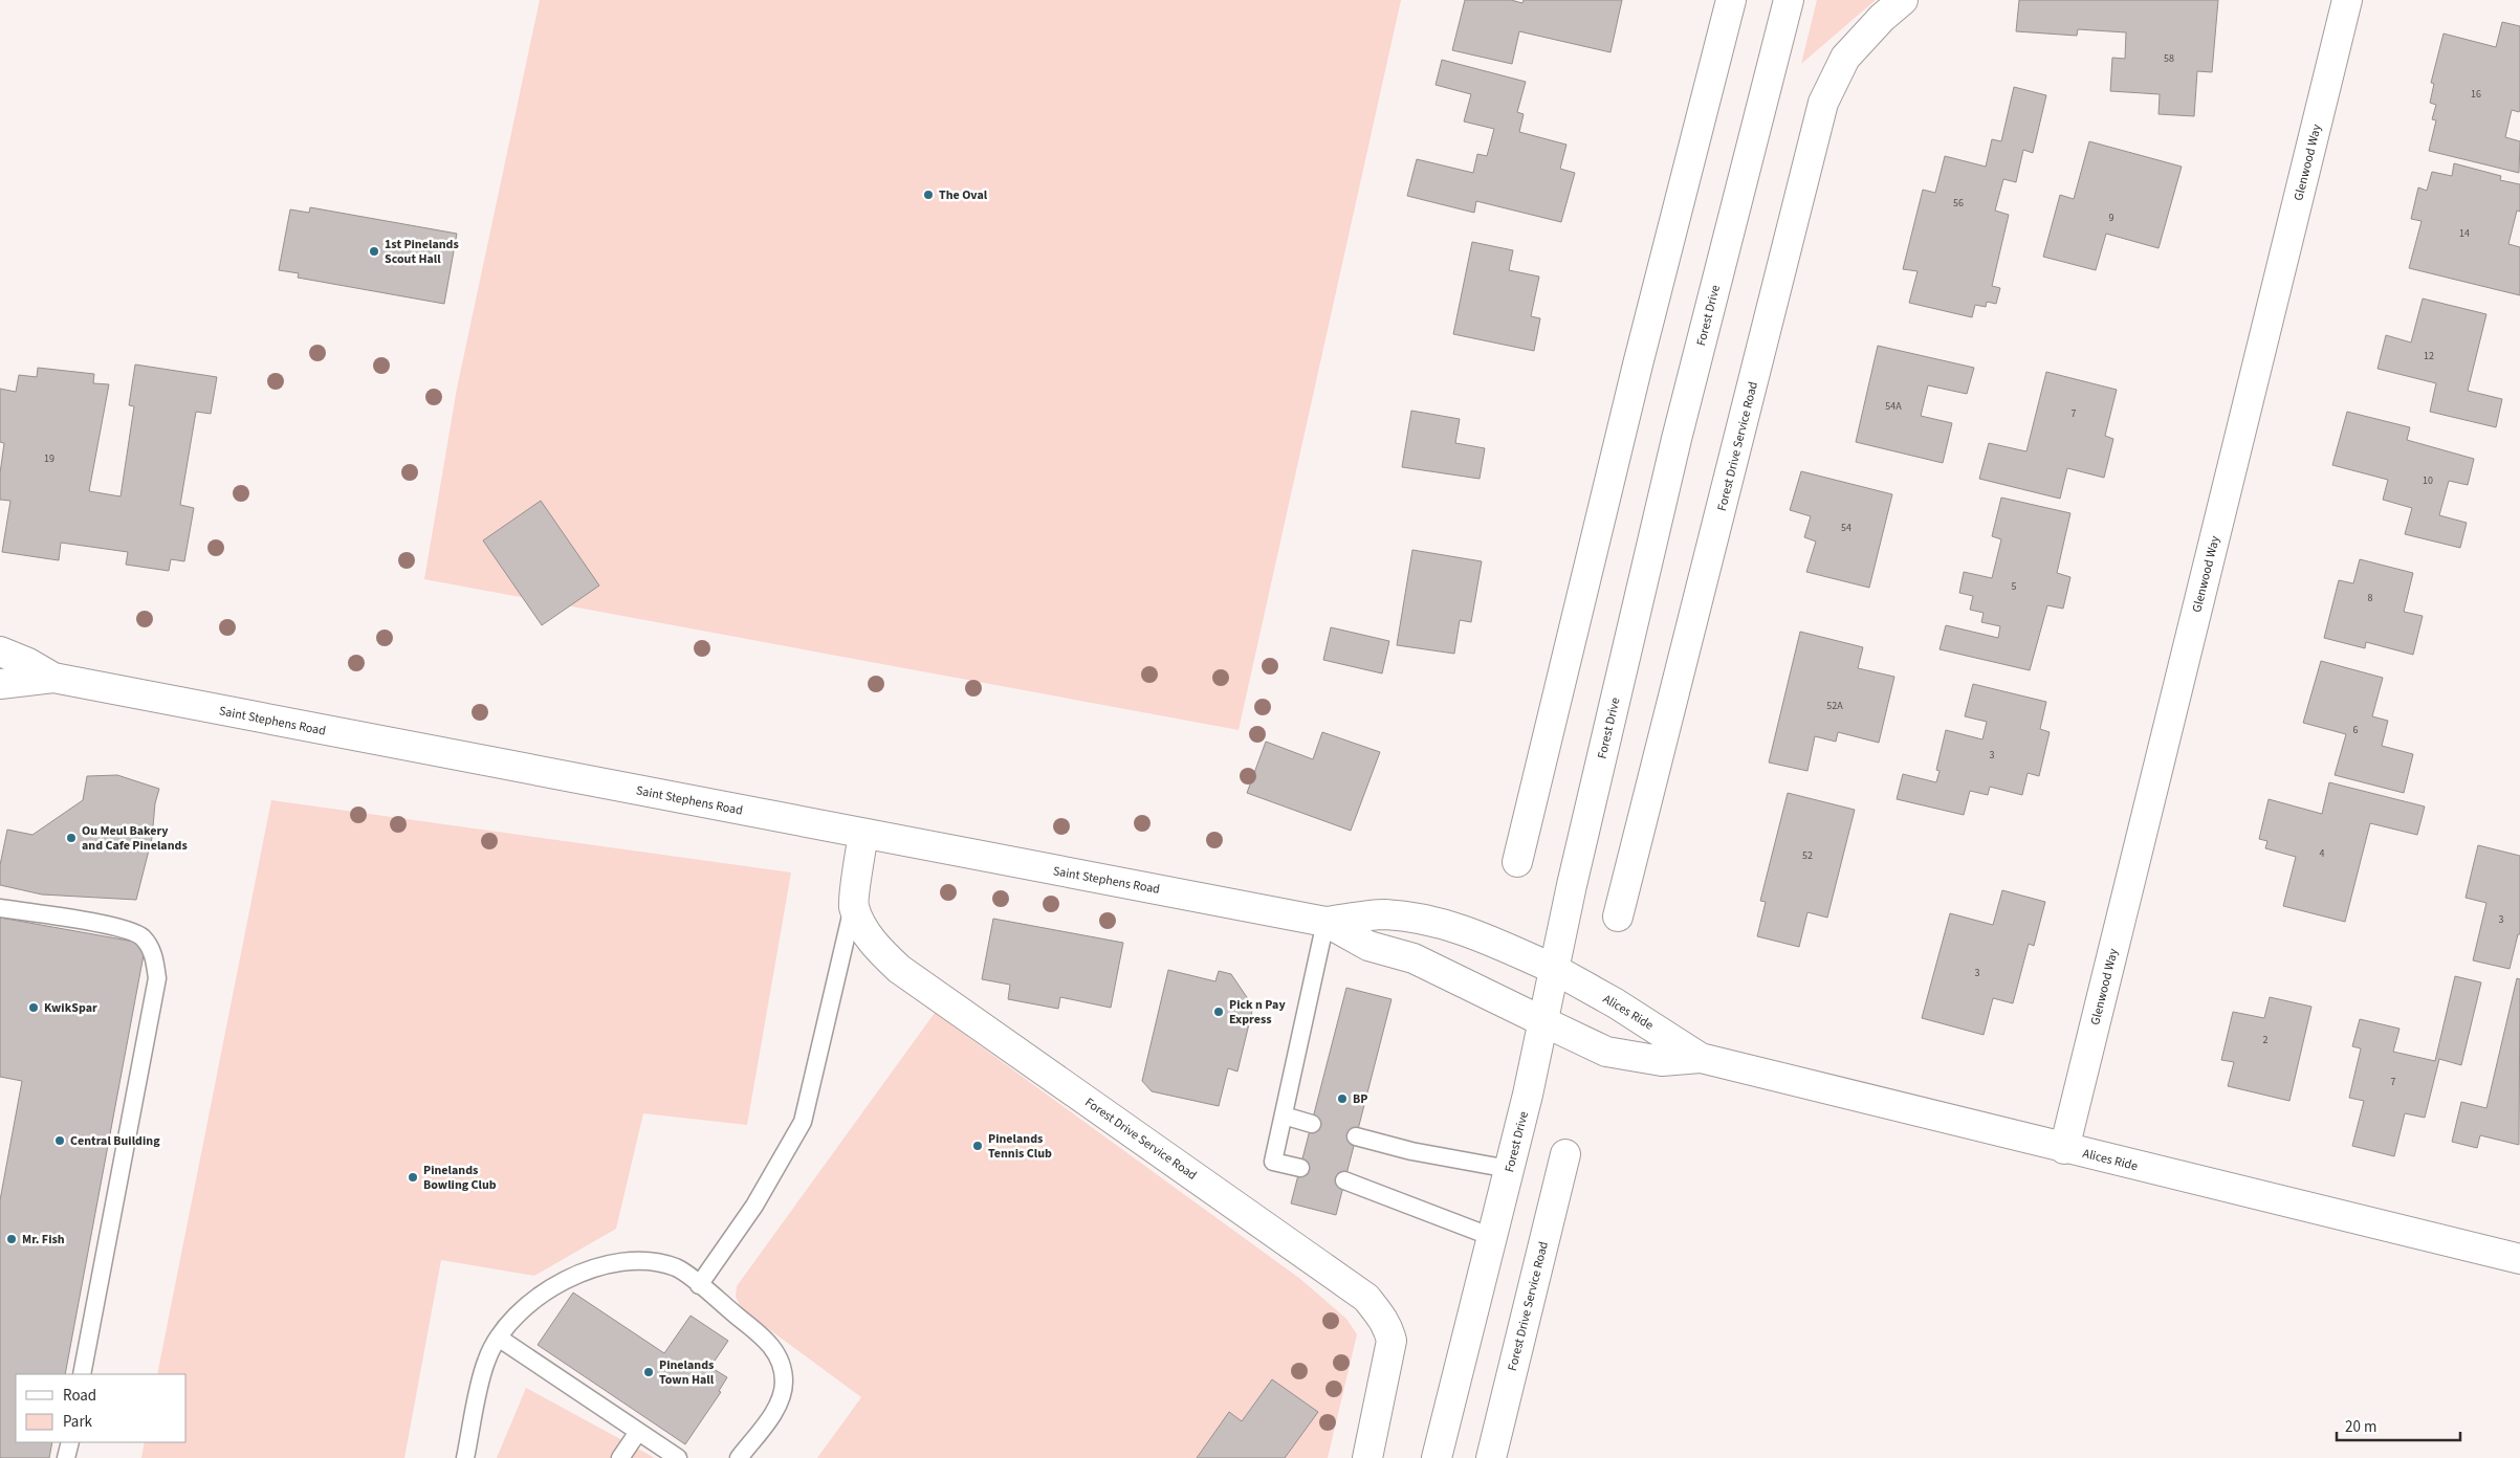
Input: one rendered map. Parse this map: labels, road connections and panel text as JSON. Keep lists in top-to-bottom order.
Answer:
{
  "streets": {
    "street": [
      "Glenwood Way",
      "Forest Drive",
      "Forest Drive Service Road",
      "Saint Stephens Road",
      "Alices Ride"
    ]
  },
  "crossings": [
    ["Glenwood Way", "Alices Ride"],
    ["Forest Drive", "Saint Stephens Road"],
    ["Forest Drive", "Alices Ride"],
    ["Saint Stephens Road", "Alices Ride"]
  ],
  "places": [
    "The Oval",
    "1st Pinelands Scout Hall",
    "Ou Meul Bakery and Cafe Pinelands",
    "KwikSpar",
    "Pick n Pay Express",
    "BP",
    "Central Building",
    "Pinelands Tennis Club",
    "Pinelands Bowling Club",
    "Mr. Fish",
    "Pinelands Town Hall"
  ],
  "house_numbers": [
    "58",
    "16",
    "56",
    "9",
    "14",
    "12",
    "54A",
    "7",
    "19",
    "10",
    "54",
    "5",
    "8",
    "52A",
    "6",
    "3",
    "4",
    "52",
    "3",
    "3",
    "2",
    "7"
  ],
  "legend": ["Road", "Park"],
  "scale_bar": "20 m"
}
